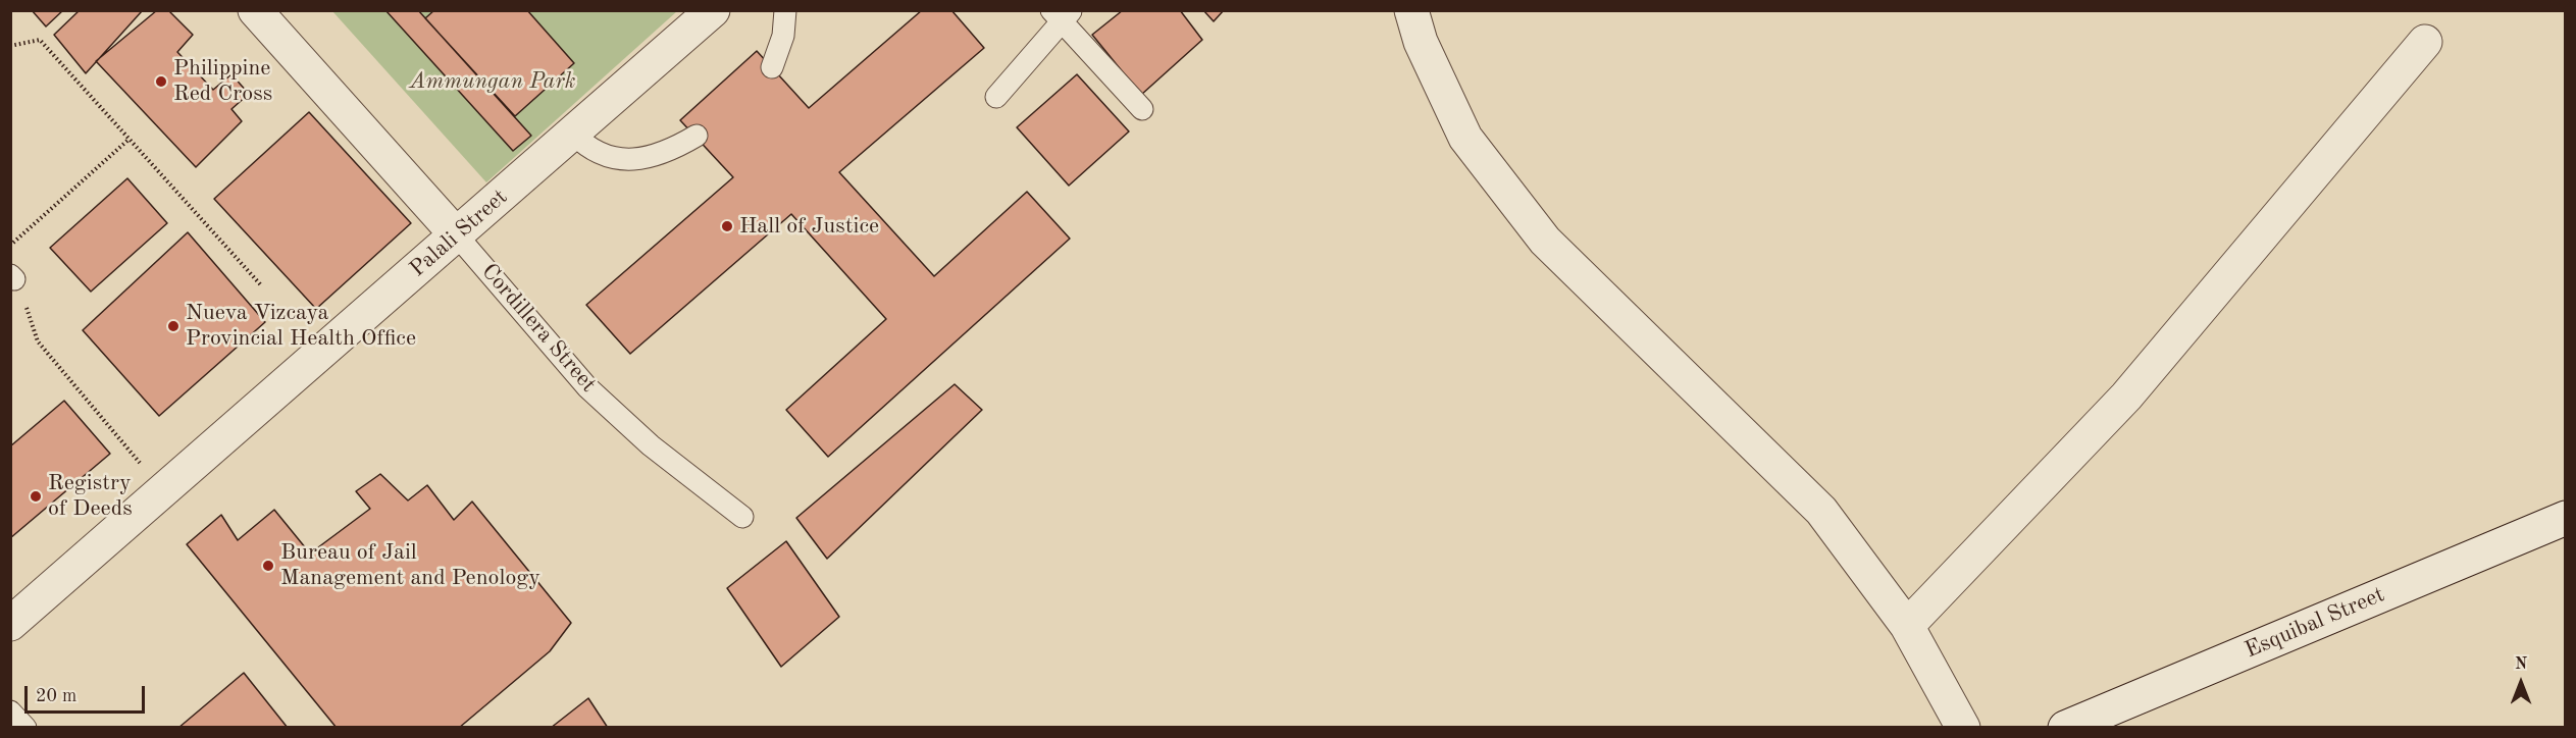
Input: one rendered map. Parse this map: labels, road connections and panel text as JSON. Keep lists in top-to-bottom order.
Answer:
{
  "streets": {
    "street": ["Palali Street", "Cordillera Street", "Esquibal Street"]
  },
  "crossings": [
    ["Palali Street", "Cordillera Street"]
  ],
  "parks": ["Ammungan Park"],
  "places": [
    "Philippine Red Cross",
    "Hall of Justice",
    "Nueva Vizcaya Provincial Health Office",
    "Registry of Deeds",
    "Bureau of Jail Management and Penology"
  ],
  "scale_bar": "20 m",
  "north": "top"
}
